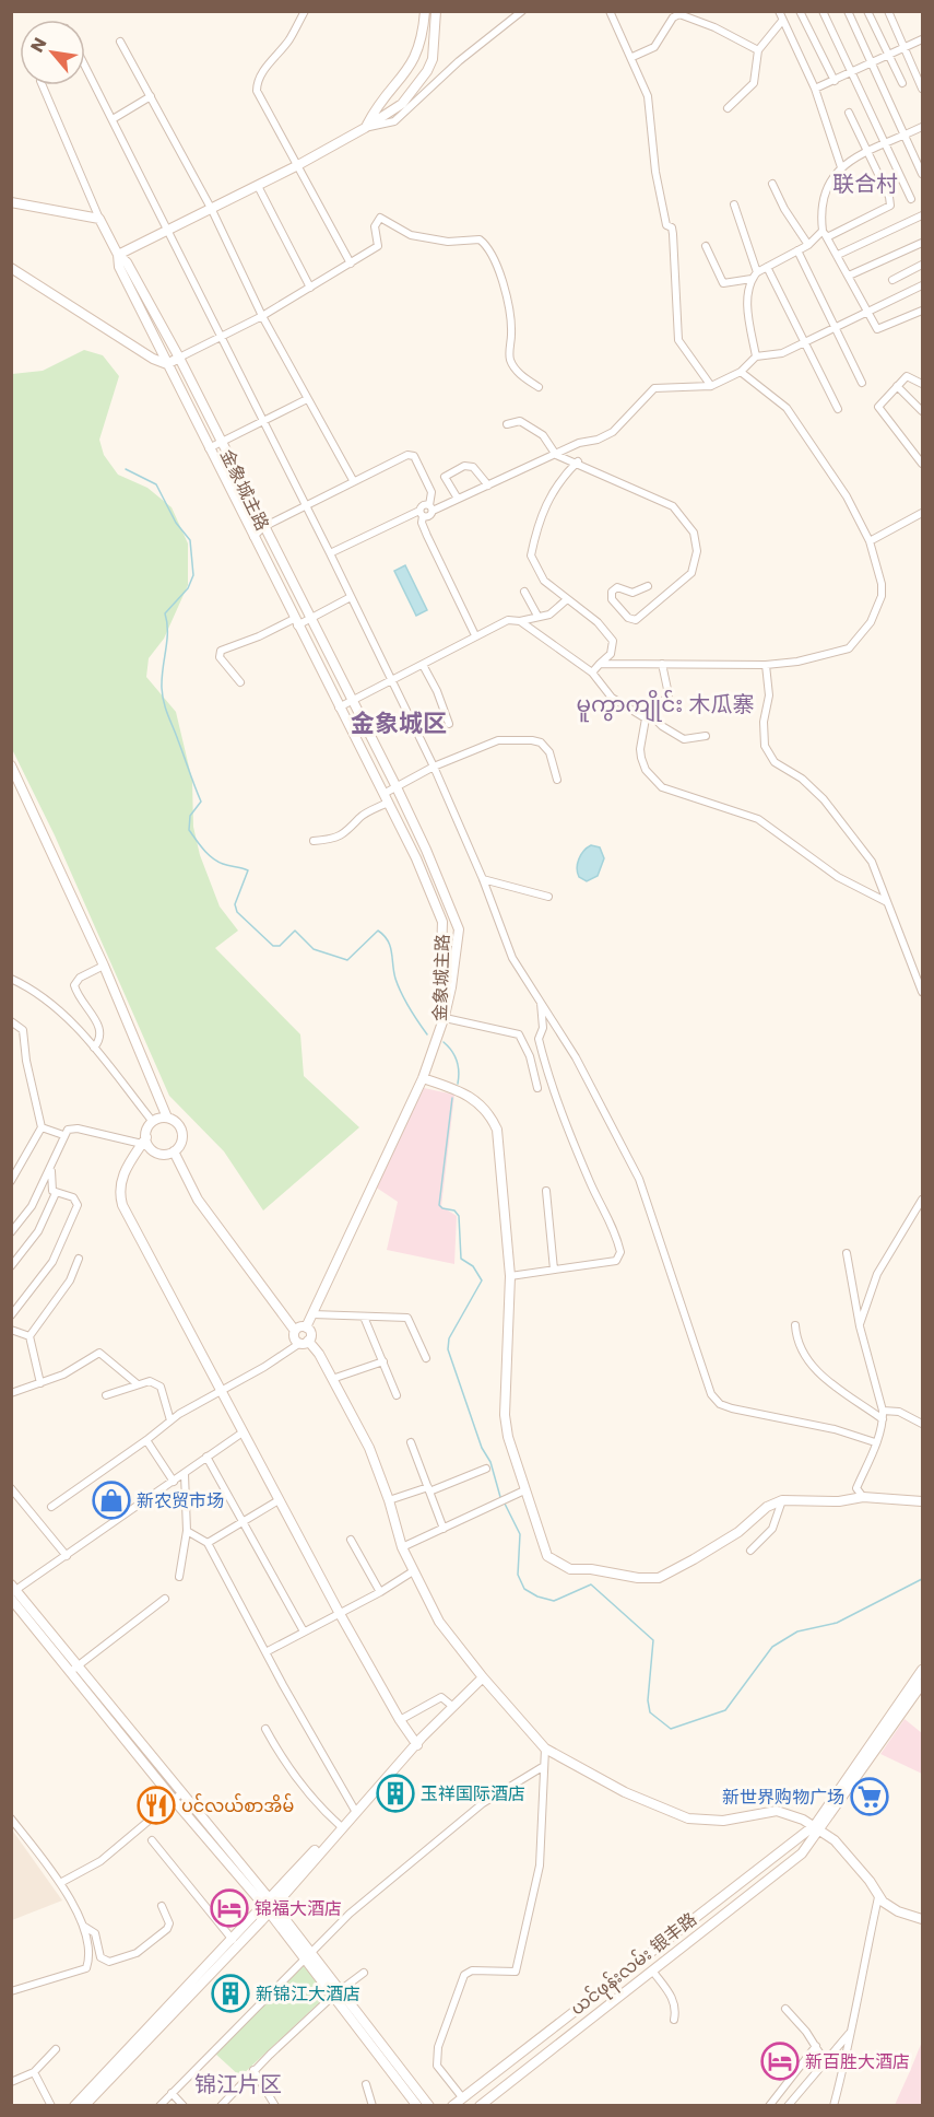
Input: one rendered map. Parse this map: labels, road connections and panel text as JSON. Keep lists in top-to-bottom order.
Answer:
{
  "streets": {
    "main road": ["金象城主路", "ယင်ဖုန်းလမ်း 银丰路"]
  },
  "districts": [
    "联合村",
    "မူကွာကျိုင်း 木瓜寨",
    "金象城区",
    "锦江片区"
  ],
  "places": {
    "shop": ["新农贸市场"],
    "building": ["玉祥国际酒店", "新锦江大酒店"],
    "supermarket": ["新世界购物广场"],
    "restaurant": ["ပင်လယ်စာအိမ်"],
    "hotel": ["锦福大酒店", "新百胜大酒店"]
  },
  "north": "top left"
}
